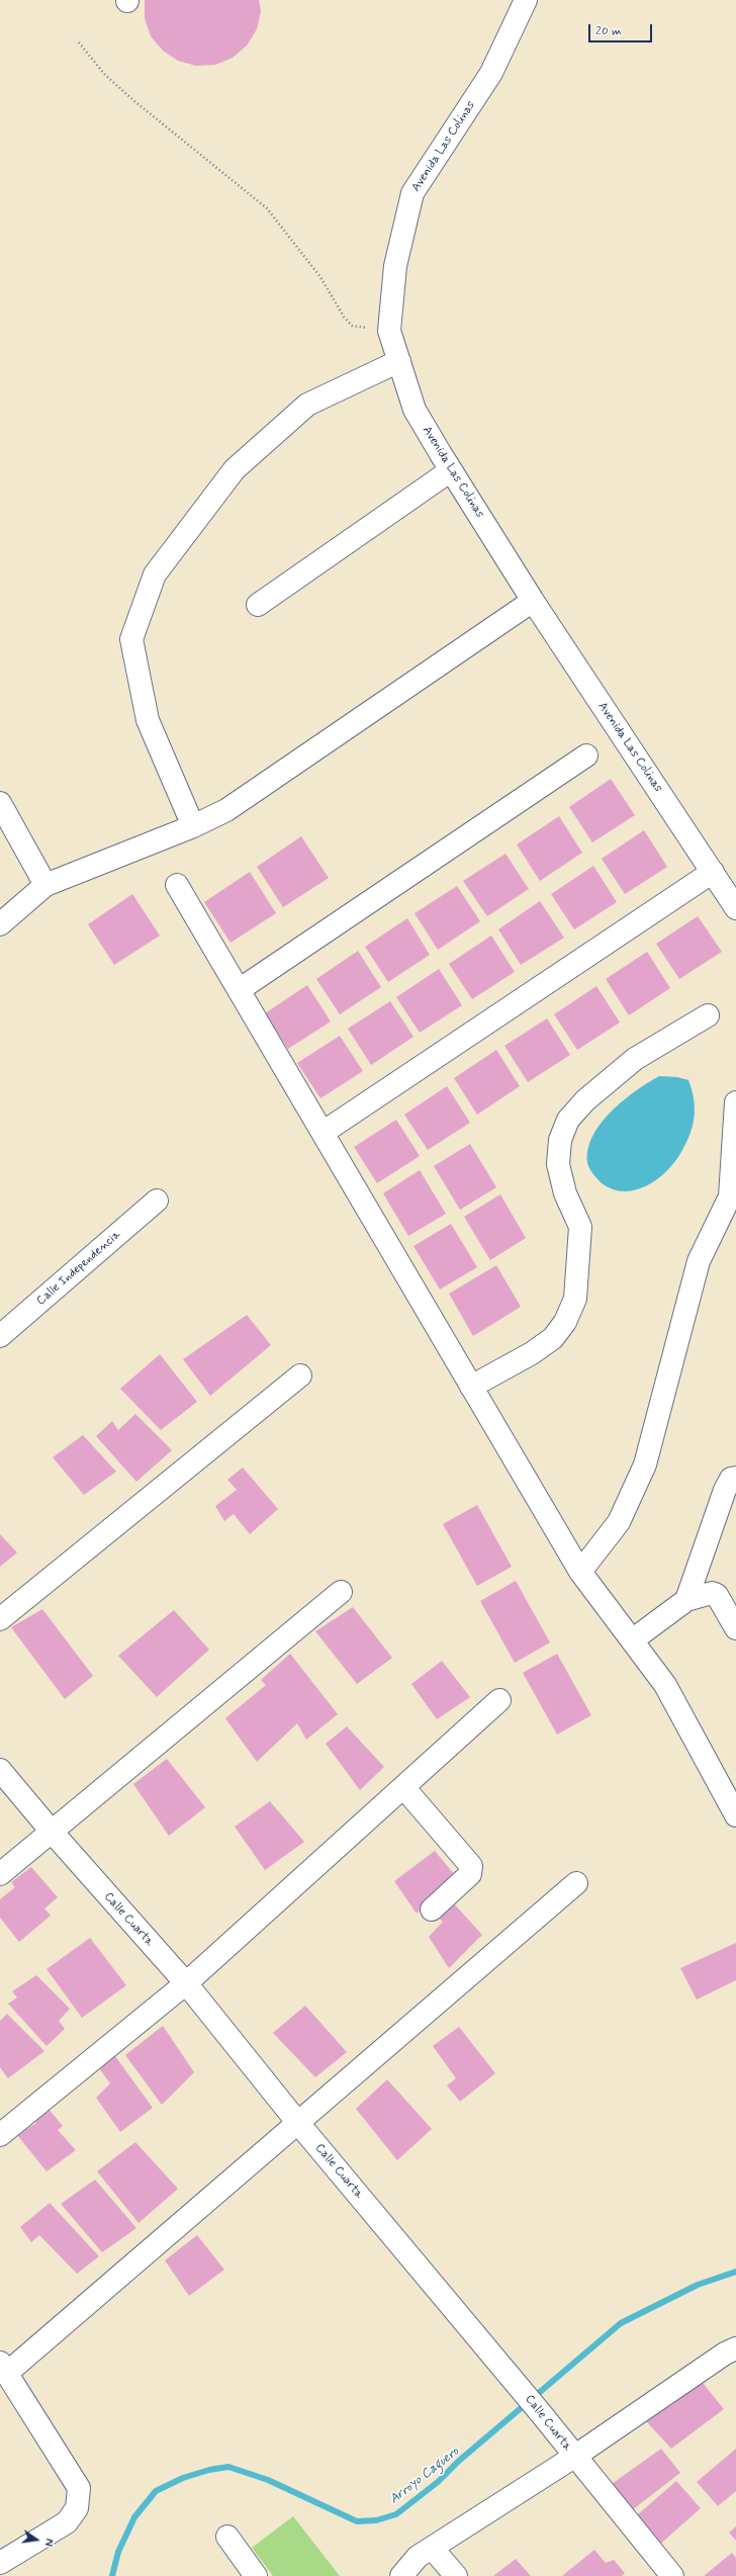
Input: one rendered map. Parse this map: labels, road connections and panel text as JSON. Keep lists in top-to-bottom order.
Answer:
{
  "streets": {
    "street": ["Avenida Las Colinas", "Calle Independencia", "Calle Cuarta"]
  },
  "water": ["Arroyo Caguero"],
  "scale_bar": "20 m",
  "north": "right"
}
